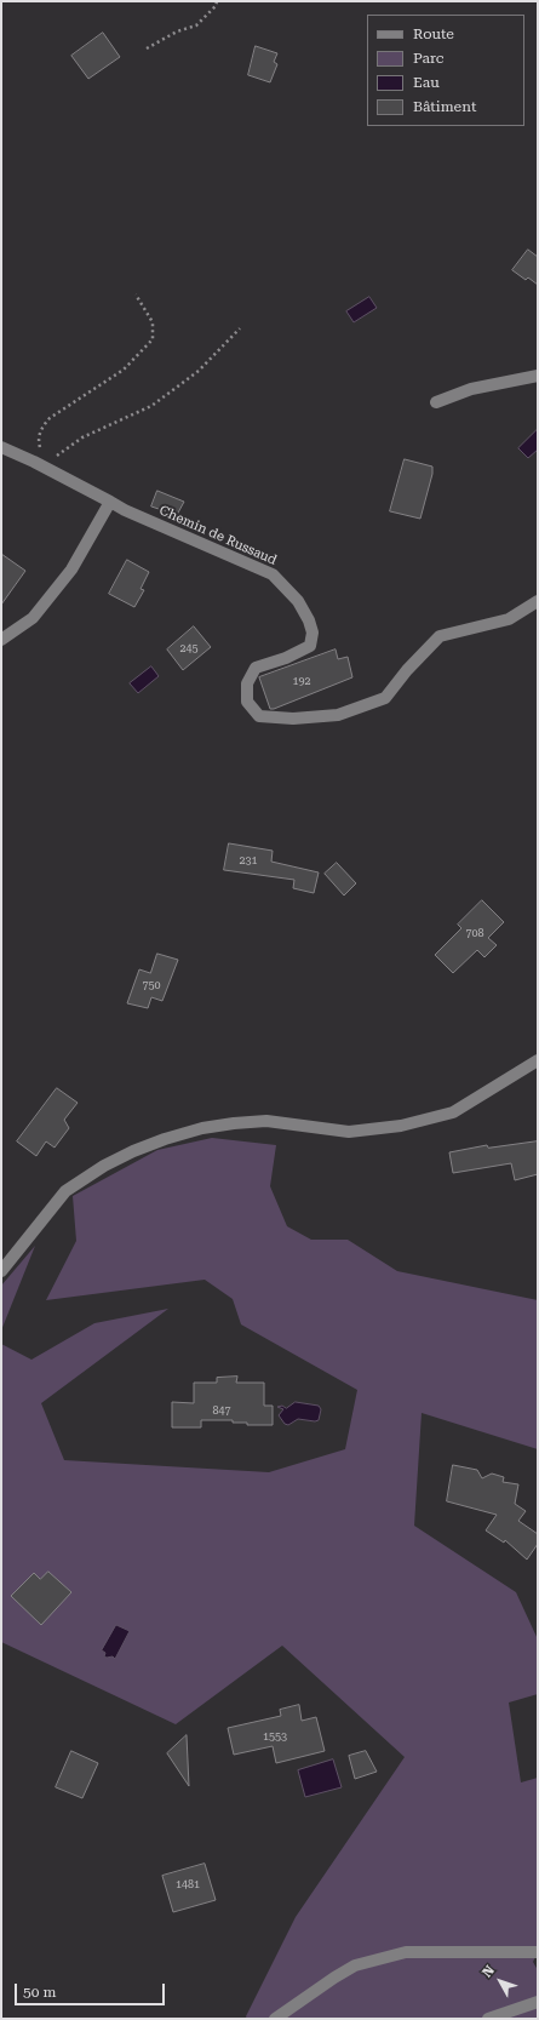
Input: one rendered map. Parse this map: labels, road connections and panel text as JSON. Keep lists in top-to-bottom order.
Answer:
{
  "streets": {
    "street": ["Chemin de Russaud"]
  },
  "house_numbers": [
    "245",
    "192",
    "231",
    "708",
    "750",
    "847",
    "1553",
    "1481"
  ],
  "legend": [
    "Route",
    "Parc",
    "Eau",
    "Bâtiment"
  ],
  "scale_bar": "50 m",
  "north": "top left"
}
